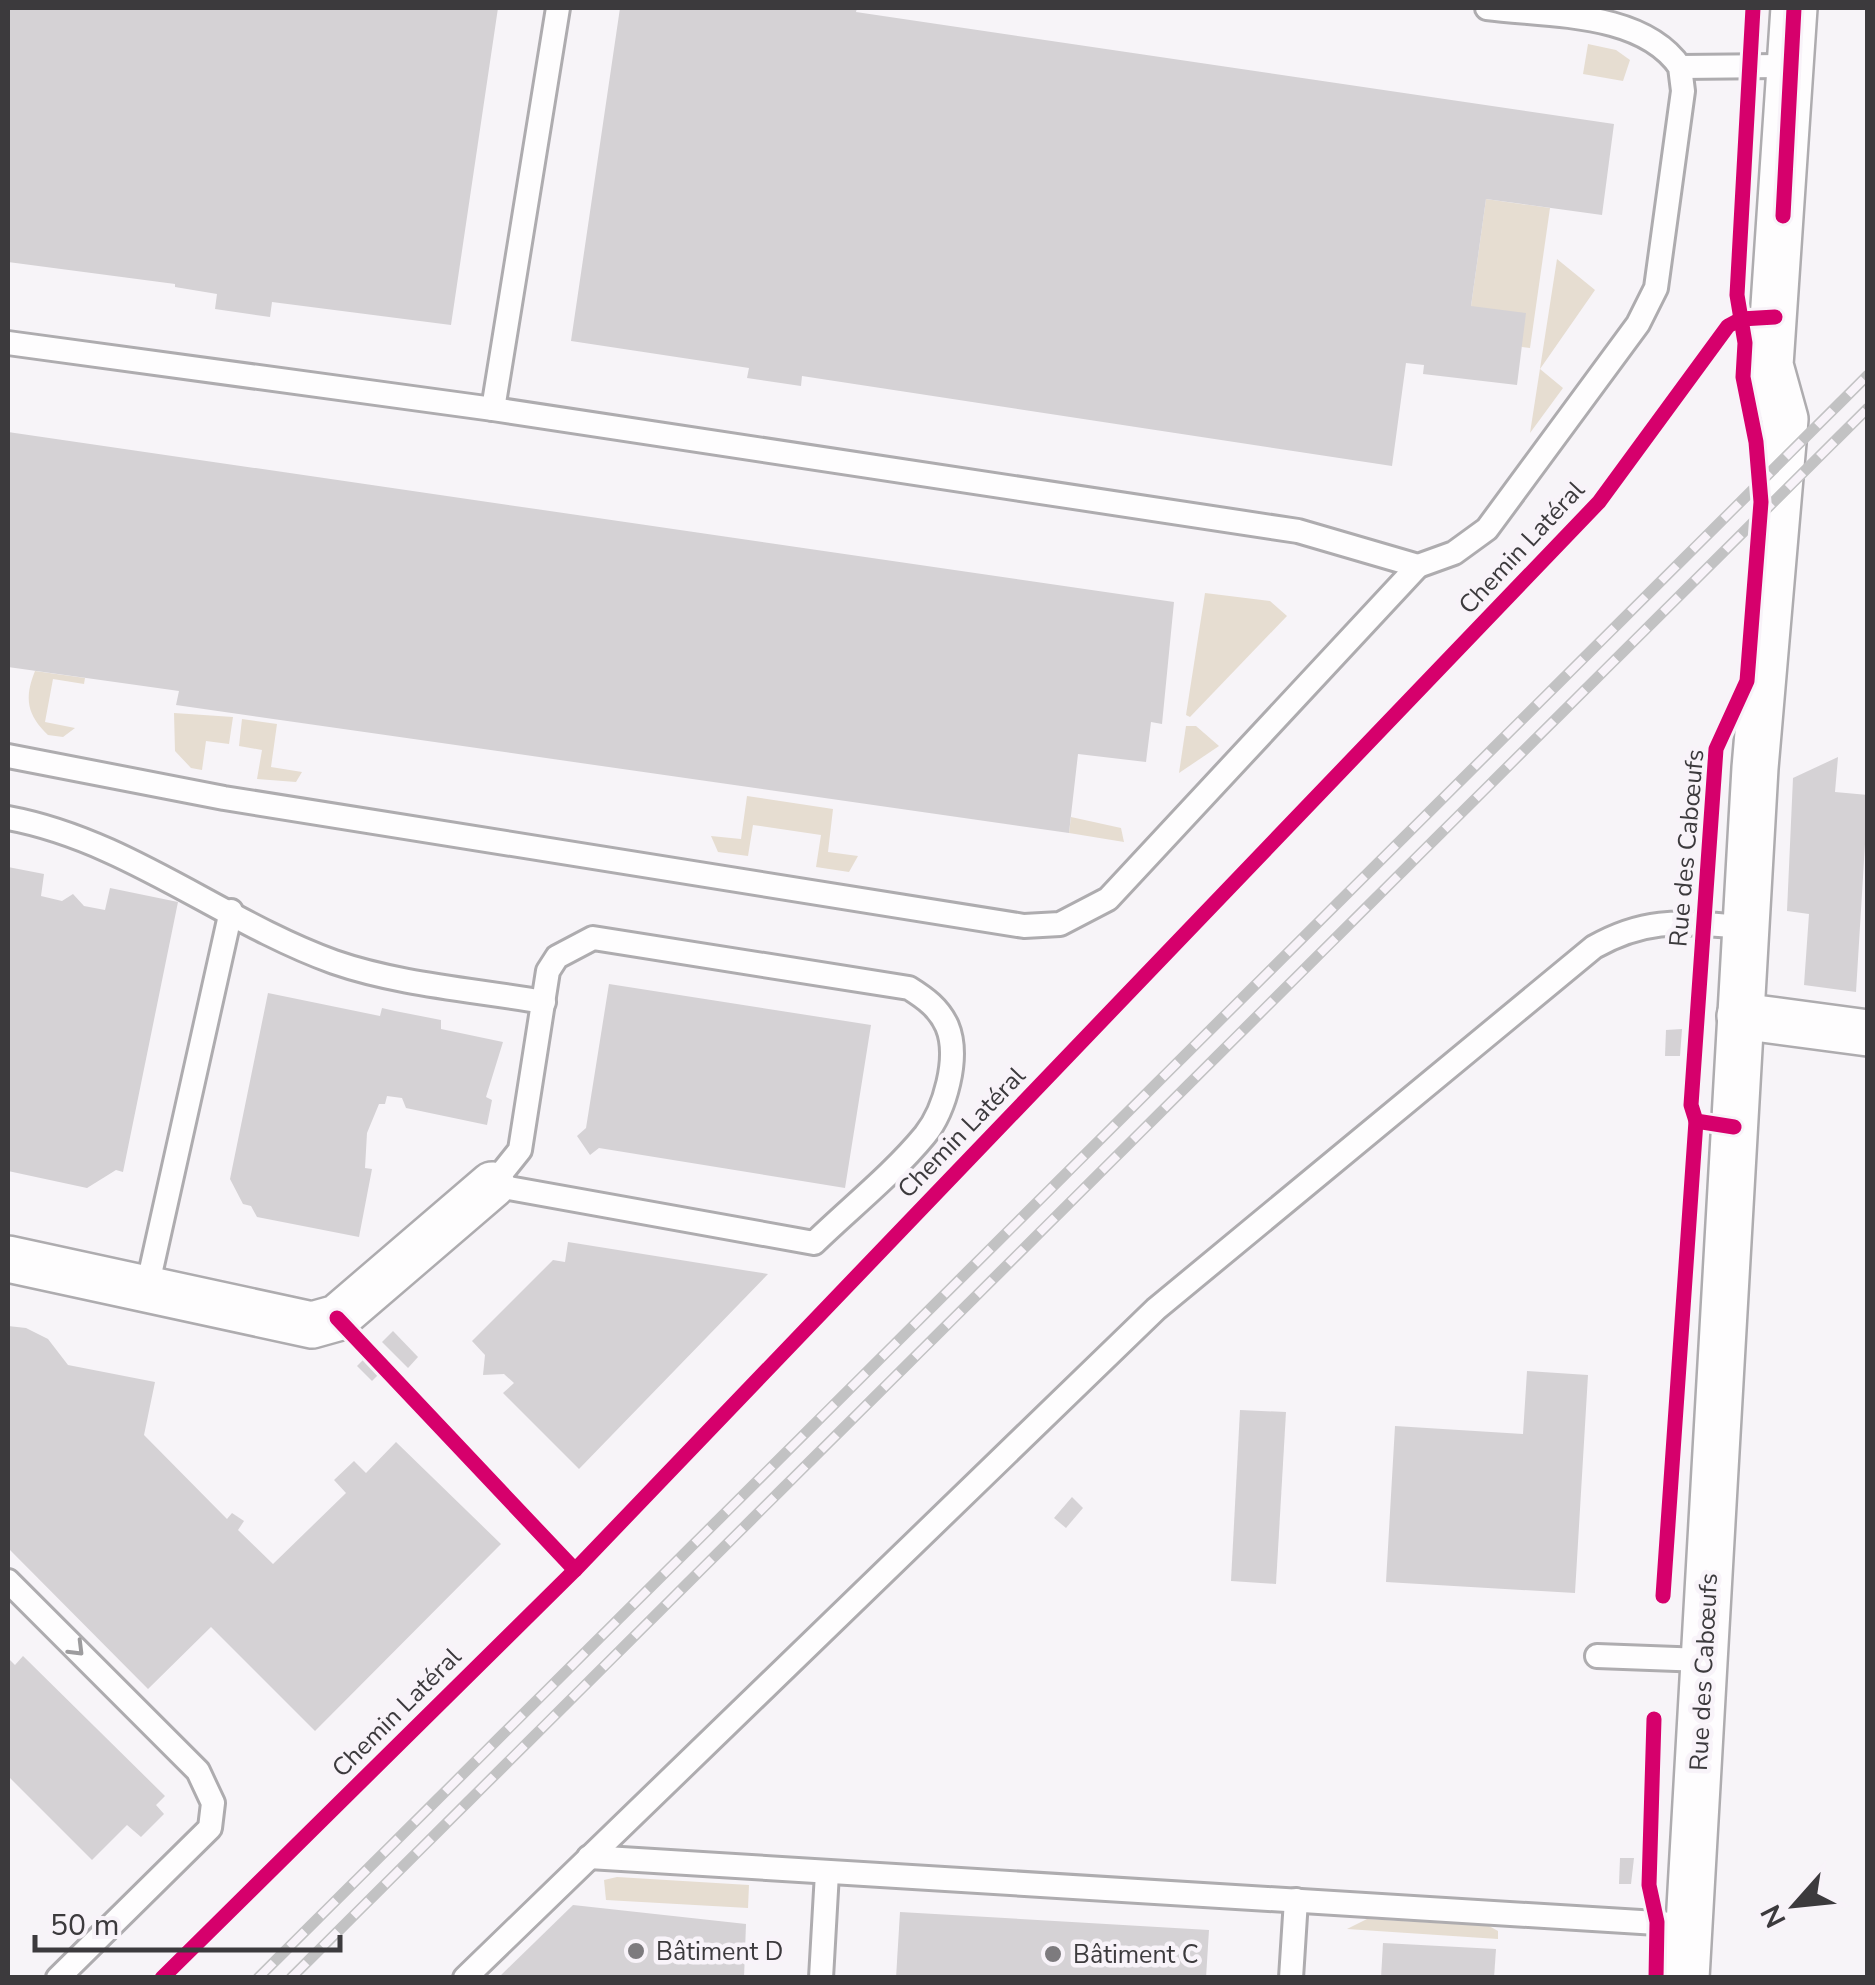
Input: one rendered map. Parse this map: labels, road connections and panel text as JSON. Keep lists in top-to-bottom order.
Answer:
{
  "streets": {
    "street": ["Rue des Cabœufs"],
    "cycle path": ["Chemin Latéral"]
  },
  "places": ["Bâtiment D", "Bâtiment C"],
  "scale_bar": "50 m",
  "north": "bottom left"
}
